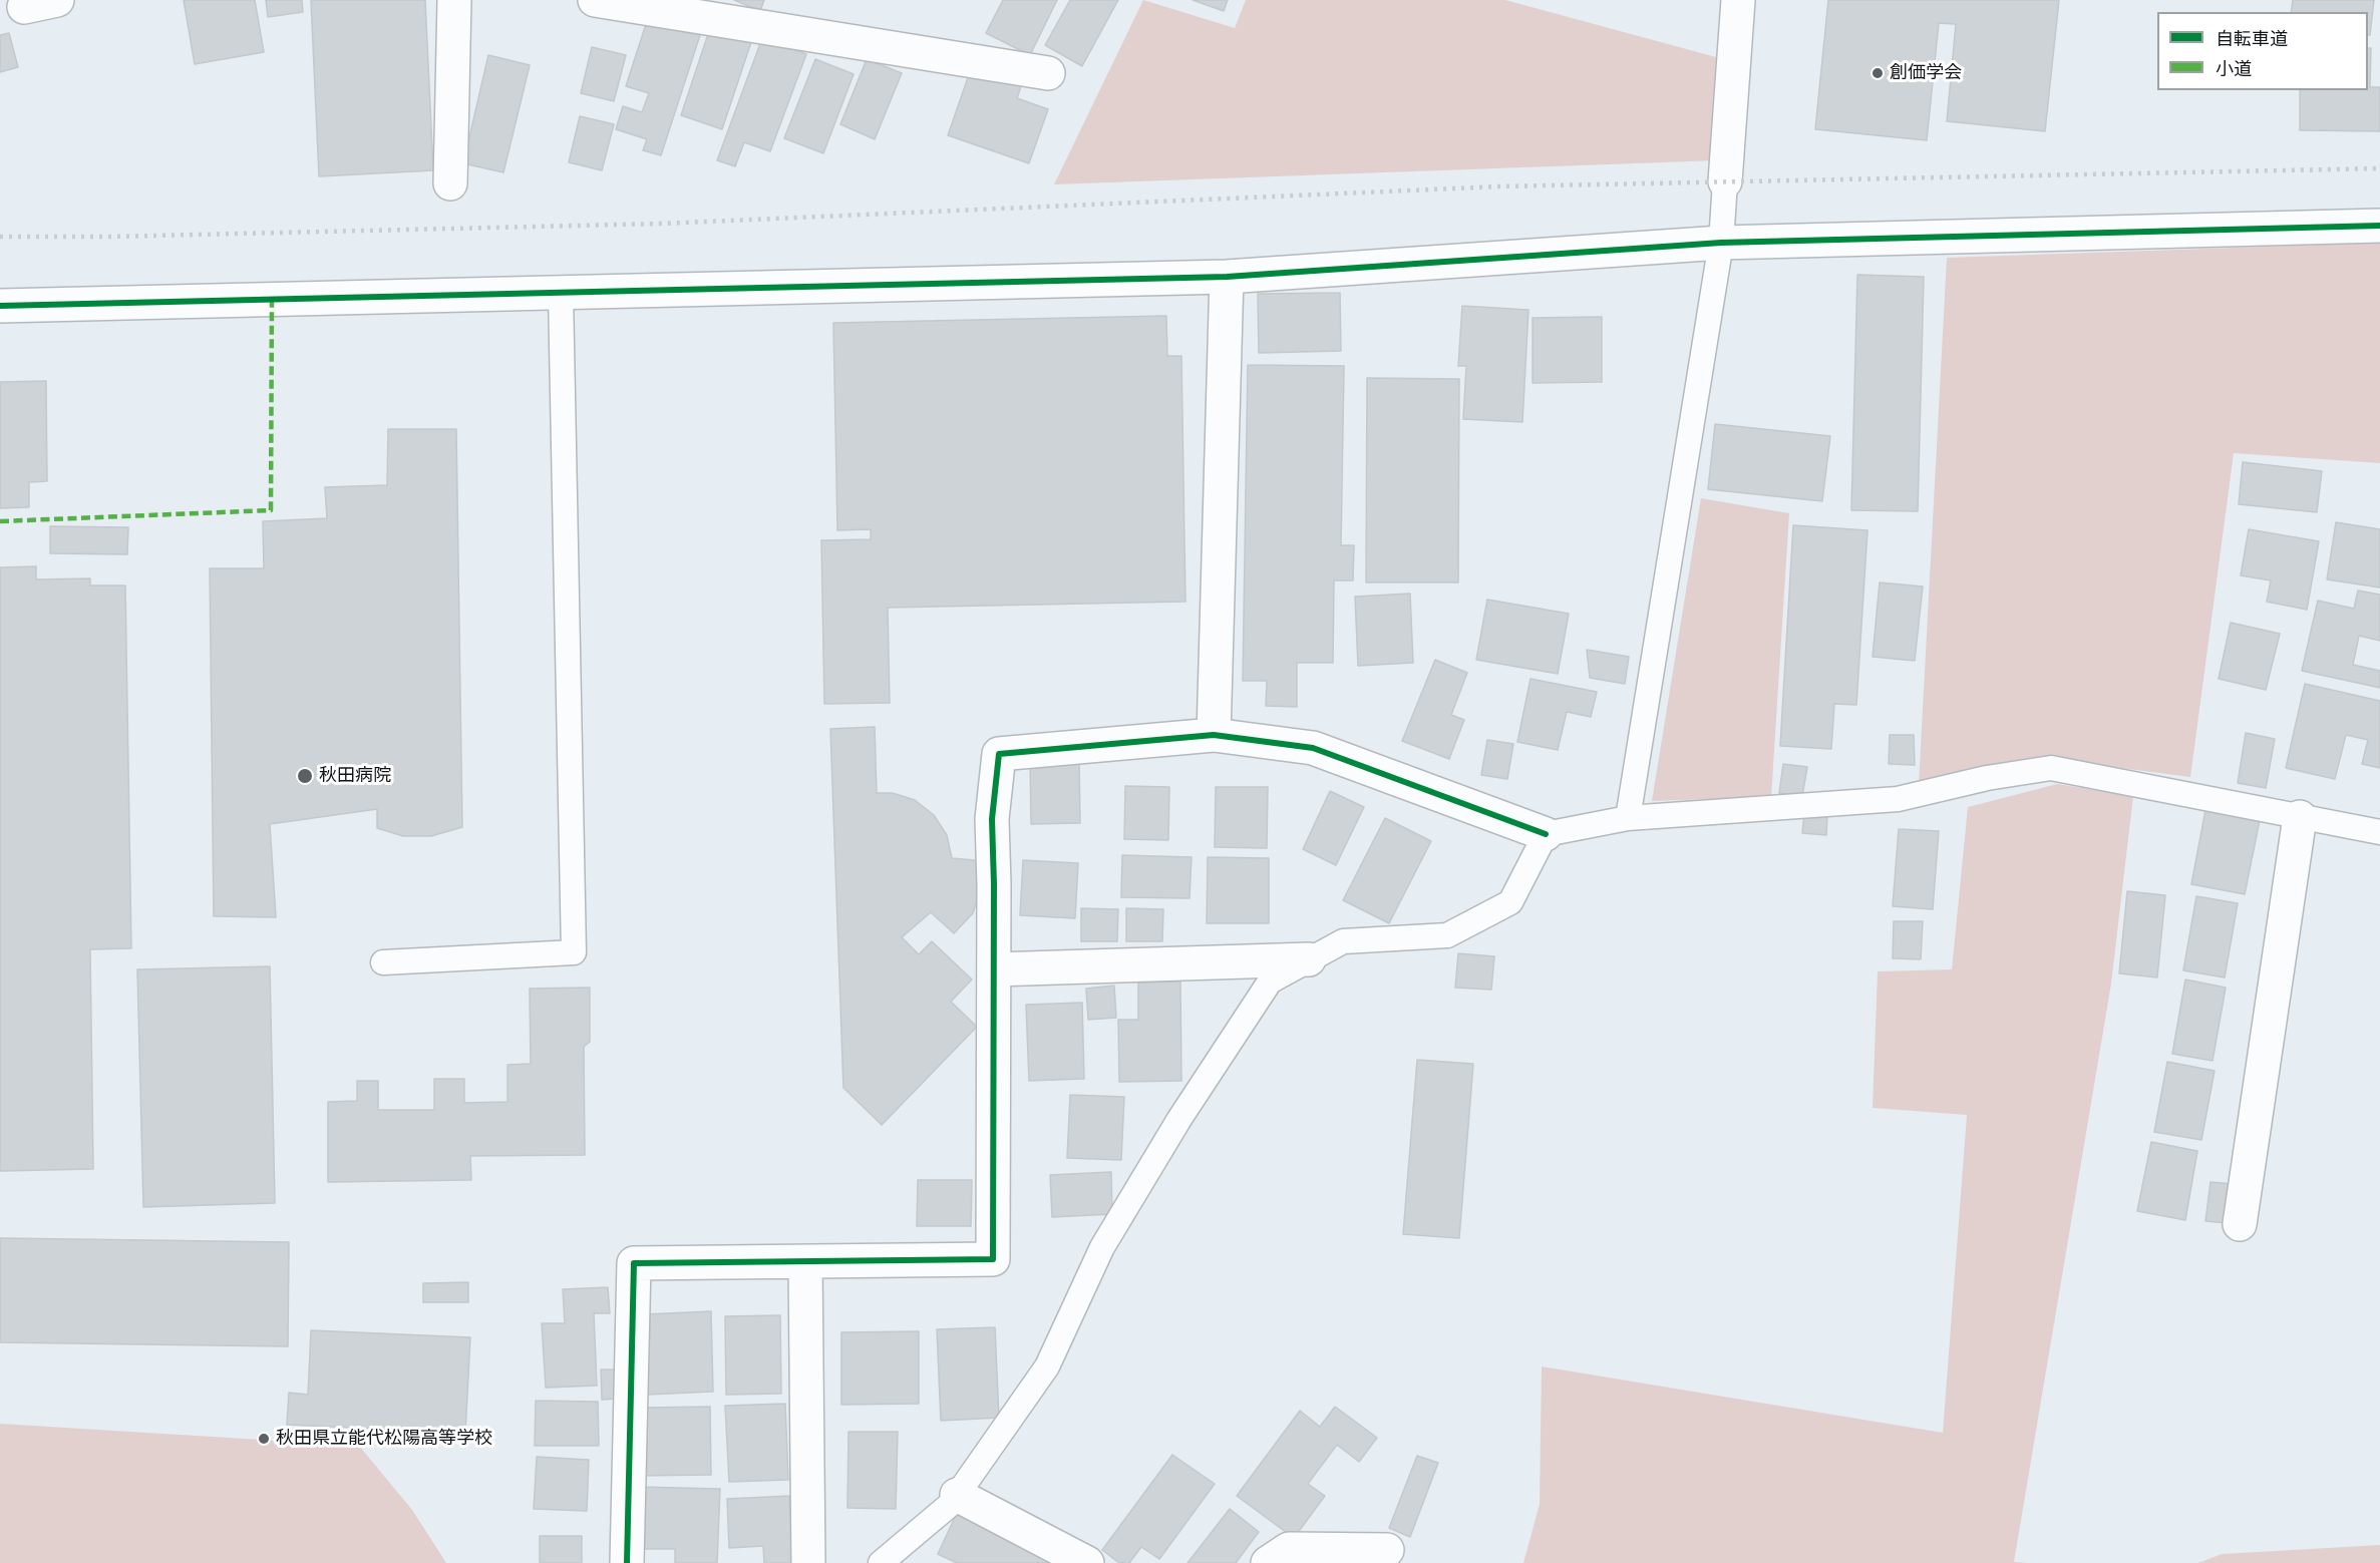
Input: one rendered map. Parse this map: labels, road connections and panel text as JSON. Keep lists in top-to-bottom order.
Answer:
{
  "places": ["創価学会", "秋田病院", "秋田県立能代松陽高等学校"],
  "legend": ["自転車道", "小道"]
}
